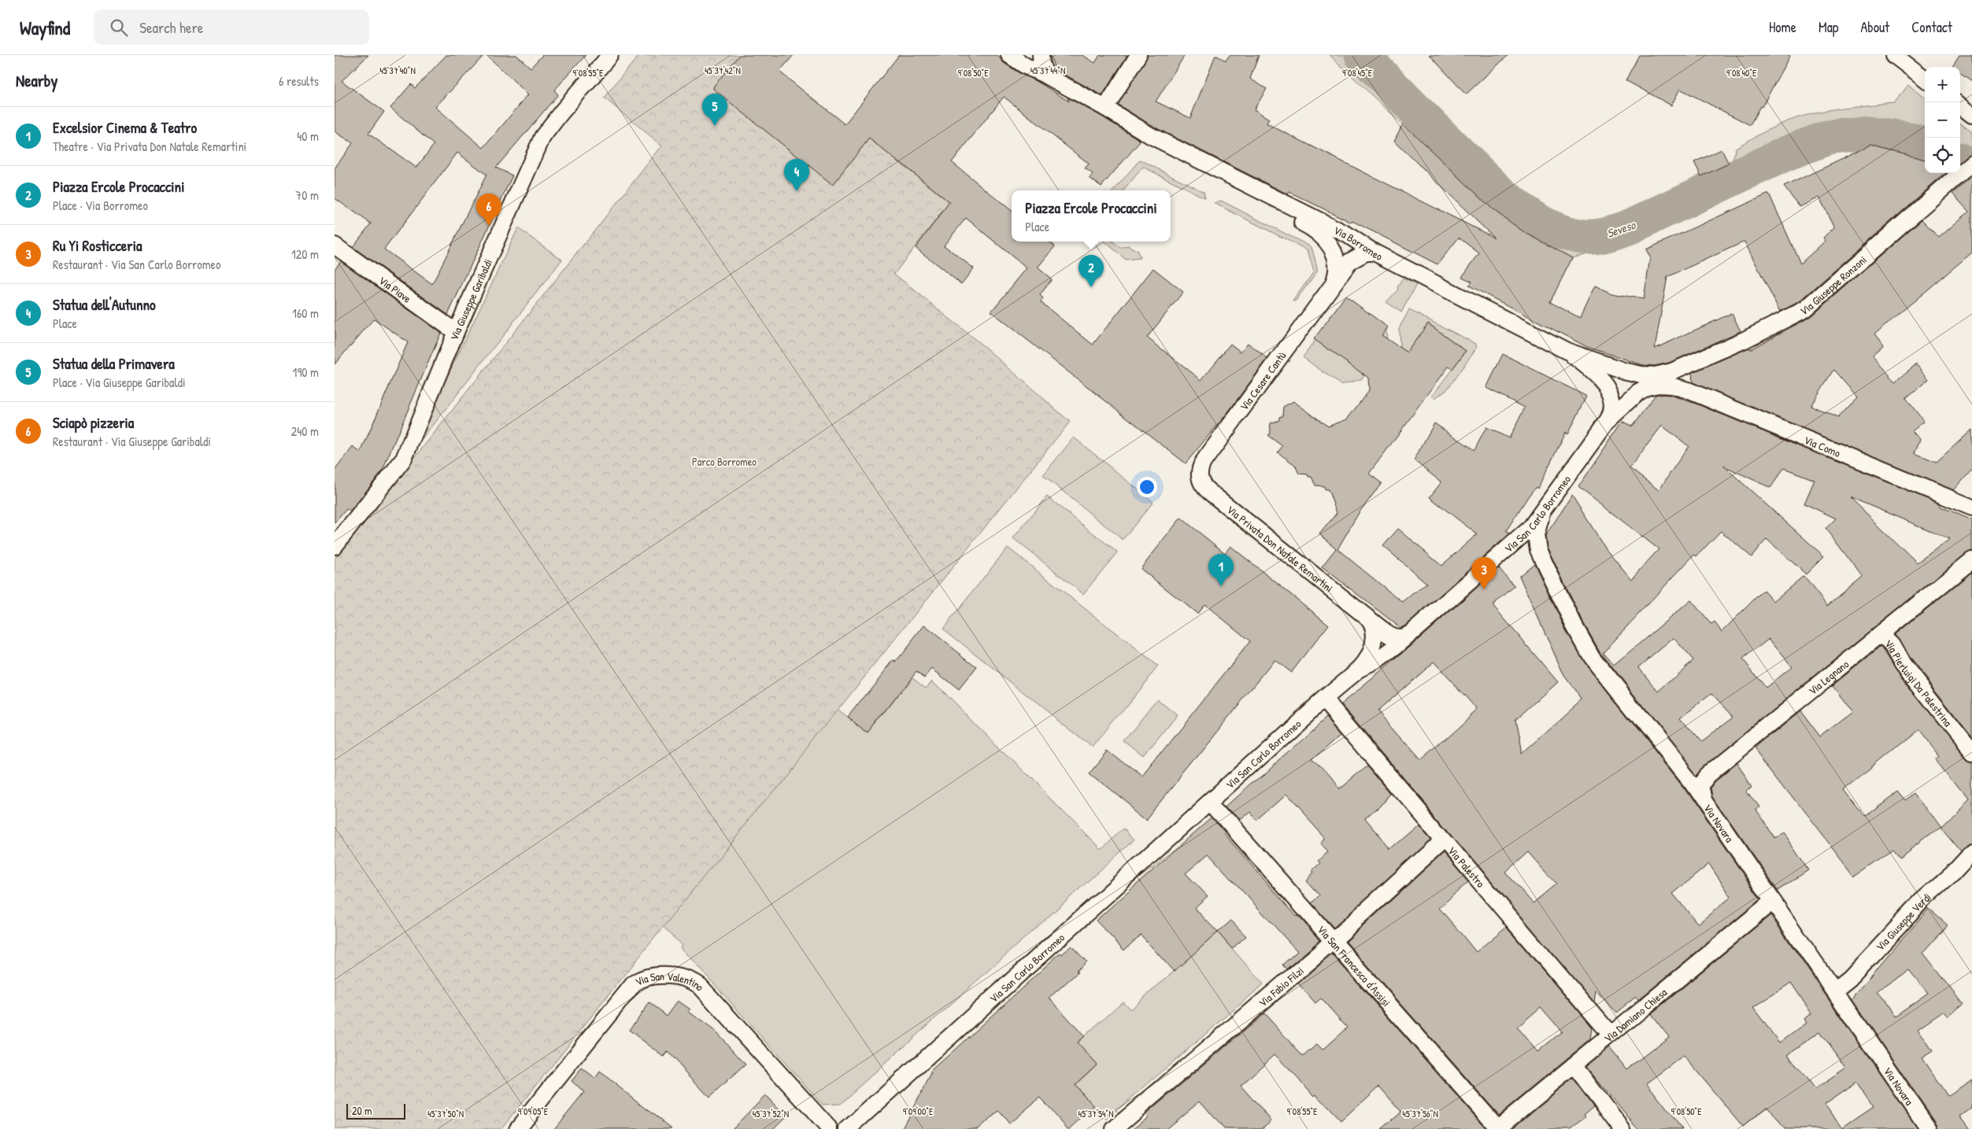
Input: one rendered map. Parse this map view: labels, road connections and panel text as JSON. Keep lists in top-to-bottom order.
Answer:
{
  "streets": {
    "street": [
      "Via Borromeo",
      "Via Giuseppe Ronzoni",
      "Via Piave",
      "Via Giuseppe Garibaldi",
      "Via Cesare Cantù",
      "Via Como",
      "Via San Carlo Borromeo",
      "Via Privata Don Natale Remartini",
      "Via Legnano",
      "Via Pierluigi Da Palestrina",
      "Via Novara",
      "Via Palestro",
      "Via Giuseppe Verdi",
      "Via San Francesco d'Assisi",
      "Via Fabio Filzi",
      "Via San Valentino",
      "Via Damiano Chiesa"
    ]
  },
  "crossings": [
    ["Via Borromeo", "Via Giuseppe Ronzoni"],
    ["Via Borromeo", "Via Cesare Cantù"],
    ["Via Borromeo", "Via Como"],
    ["Via Borromeo", "Via San Carlo Borromeo"],
    ["Via Giuseppe Ronzoni", "Via Como"],
    ["Via Giuseppe Ronzoni", "Via San Carlo Borromeo"],
    ["Via Piave", "Via Giuseppe Garibaldi"],
    ["Via Cesare Cantù", "Via Privata Don Natale Remartini"],
    ["Via Como", "Via San Carlo Borromeo"],
    ["Via San Carlo Borromeo", "Via Privata Don Natale Remartini"],
    ["Via San Carlo Borromeo", "Via Novara"],
    ["Via San Carlo Borromeo", "Via Palestro"],
    ["Via San Carlo Borromeo", "Via San Francesco d'Assisi"],
    ["Via Legnano", "Via Pierluigi Da Palestrina"],
    ["Via Legnano", "Via Novara"],
    ["Via Novara", "Via Giuseppe Verdi"],
    ["Via Novara", "Via Damiano Chiesa"],
    ["Via Palestro", "Via Fabio Filzi"],
    ["Via Palestro", "Via Damiano Chiesa"],
    ["Via San Francesco d'Assisi", "Via Fabio Filzi"],
    ["Via San Francesco d'Assisi", "Via Damiano Chiesa"]
  ],
  "water": ["Seveso"],
  "parks": ["Parco Borromeo"],
  "scale_bar": "20 m",
  "page": {
    "header": "Wayfind",
    "search": "Search here",
    "nav": [
      "Home",
      "Map",
      "About",
      "Contact"
    ],
    "heading": ["Nearby", "6 results"],
    "map_buttons": ["+", "−"],
    "pins": [
      "5",
      "4",
      "6",
      "2",
      "1",
      "3"
    ],
    "list": [
      {
        "mark": "1",
        "name": "Excelsior Cinema & Teatro",
        "note": "Theatre · Via Privata Don Natale Remartini",
        "value": "40 m"
      },
      {
        "mark": "2",
        "name": "Piazza Ercole Procaccini",
        "note": "Place · Via Borromeo",
        "value": "70 m"
      },
      {
        "mark": "3",
        "name": "Ru Yi Rosticceria",
        "note": "Restaurant · Via San Carlo Borromeo",
        "value": "120 m"
      },
      {
        "mark": "4",
        "name": "Statua dell'Autunno",
        "note": "Place",
        "value": "160 m"
      },
      {
        "mark": "5",
        "name": "Statua della Primavera",
        "note": "Place · Via Giuseppe Garibaldi",
        "value": "190 m"
      },
      {
        "mark": "6",
        "name": "Sciapò pizzeria",
        "note": "Restaurant · Via Giuseppe Garibaldi",
        "value": "240 m"
      }
    ],
    "popup": ["Piazza Ercole Procaccini", "Place"],
    "scale": "20 m"
  },
  "coordinates": [
    "45°37'40\"N",
    "45°37'42\"N",
    "45°37'44\"N",
    "9°08'55\"E",
    "9°08'50\"E",
    "9°08'45\"E",
    "9°08'40\"E",
    "9°09'05\"E",
    "9°09'00\"E",
    "45°37'50\"N",
    "45°37'52\"N",
    "45°37'54\"N",
    "45°37'56\"N"
  ]
}
